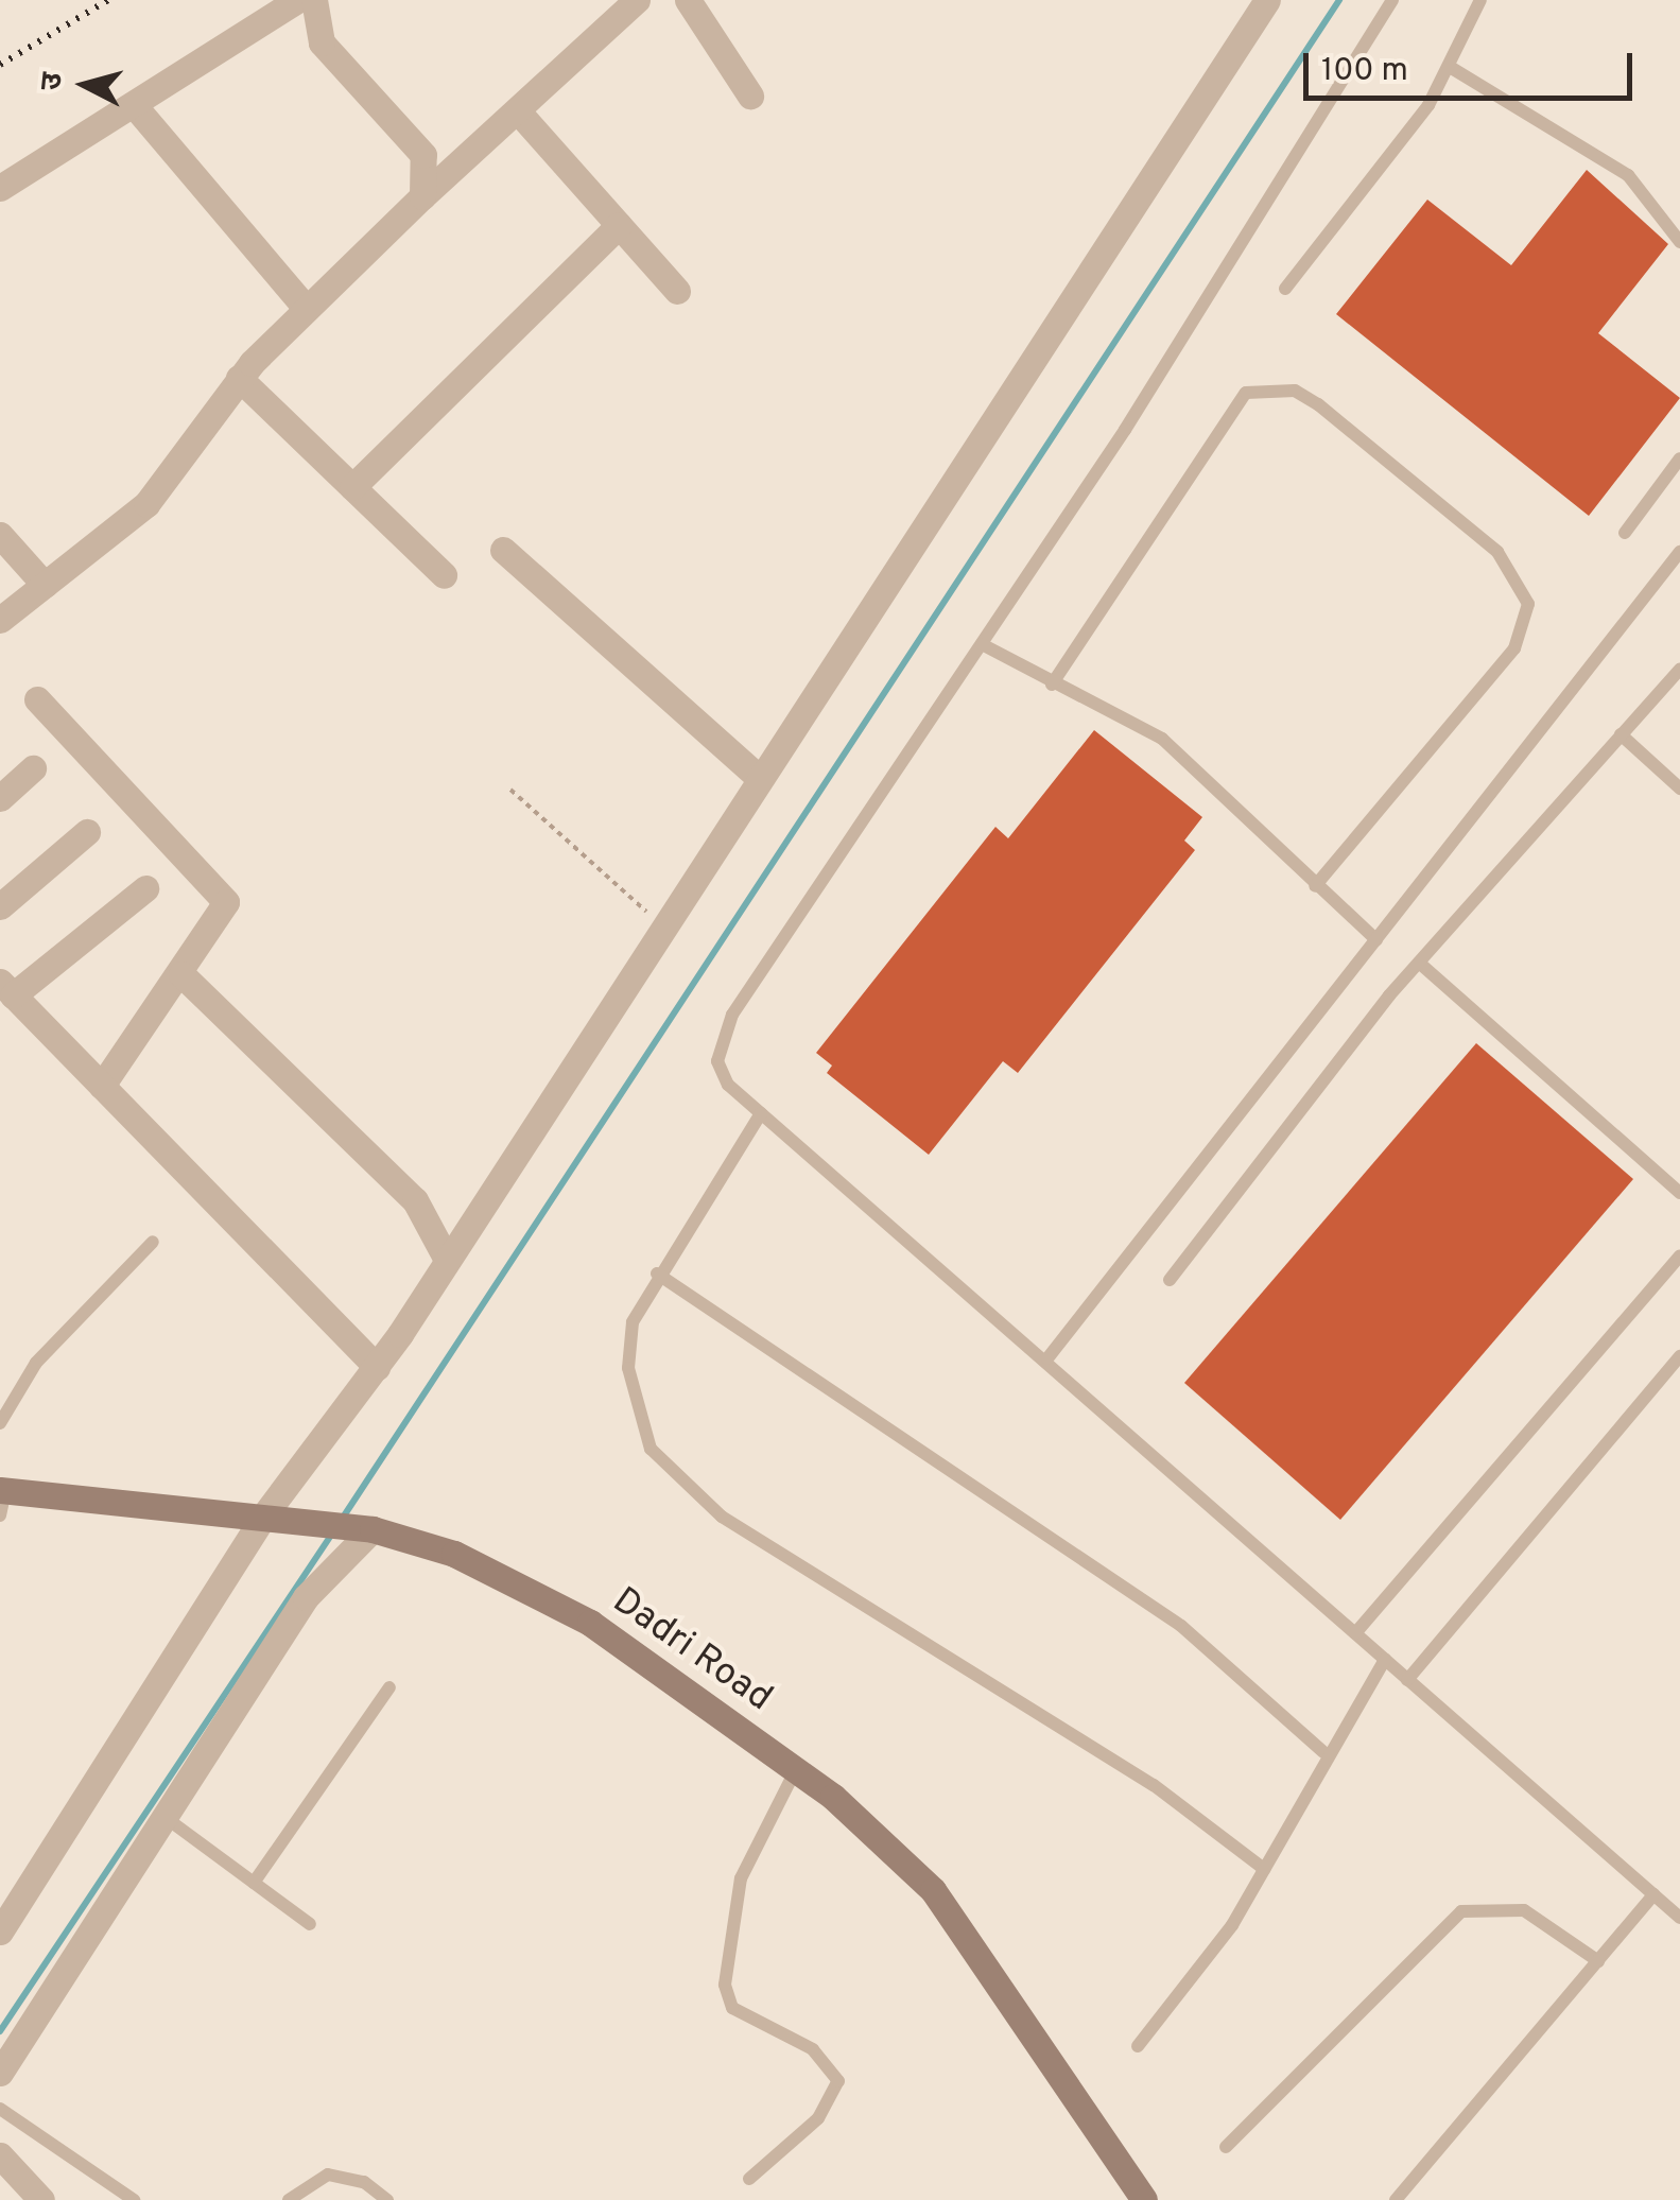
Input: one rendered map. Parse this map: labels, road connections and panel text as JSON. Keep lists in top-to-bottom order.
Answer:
{
  "streets": {
    "main road": ["Dadri Road"]
  },
  "scale_bar": "100 m",
  "north": "left"
}
